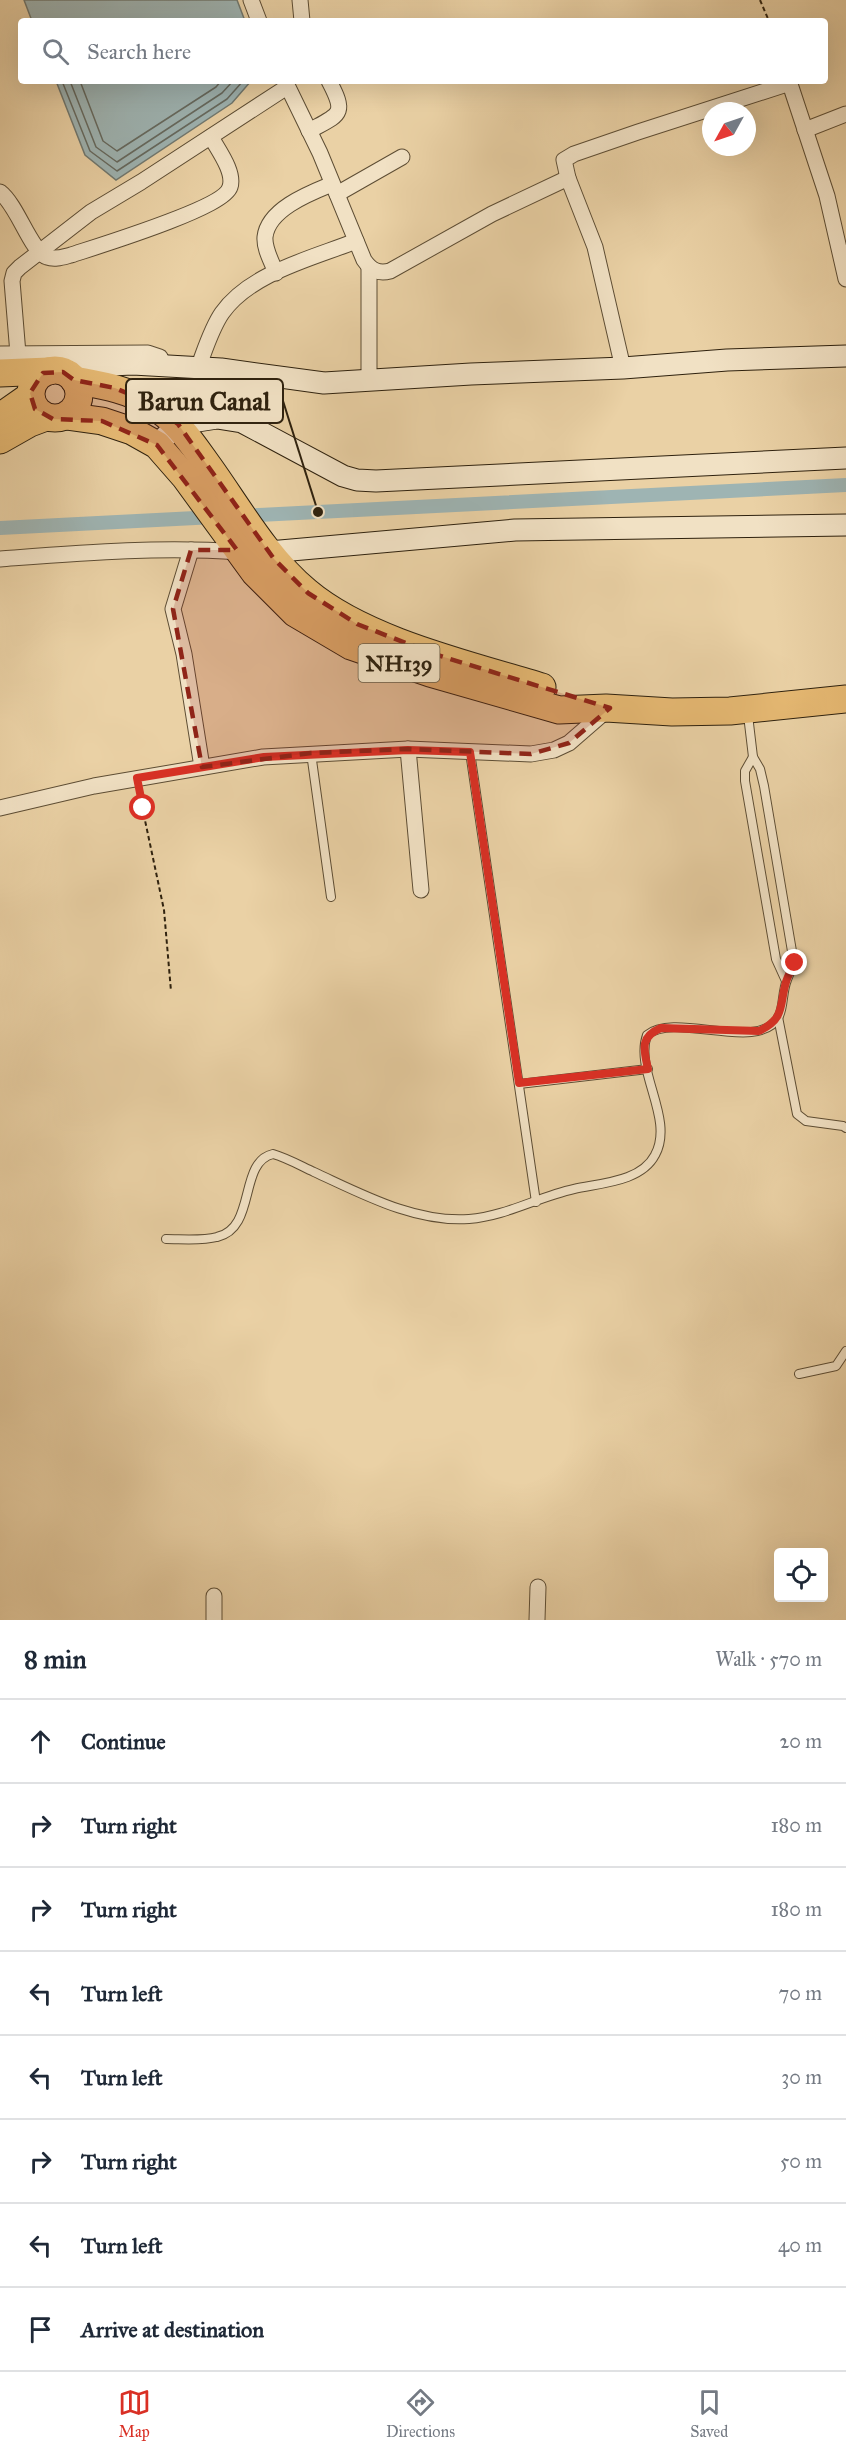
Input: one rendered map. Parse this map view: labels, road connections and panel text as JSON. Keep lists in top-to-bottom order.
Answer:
{
  "streets": {
    "highway": ["NH139"]
  },
  "places": ["Barun Canal"],
  "north": "bottom left",
  "page": {
    "search": "Search here",
    "heading": ["8 min", "Walk · 570 m"],
    "list": [
      ["Continue", "20 m"],
      ["Turn right", "180 m"],
      ["Turn right", "180 m"],
      ["Turn left", "70 m"],
      ["Turn left", "30 m"],
      ["Turn right", "50 m"],
      ["Turn left", "40 m"],
      "Arrive at destination"
    ],
    "nav": ["Map", "Directions", "Saved"]
  }
}
